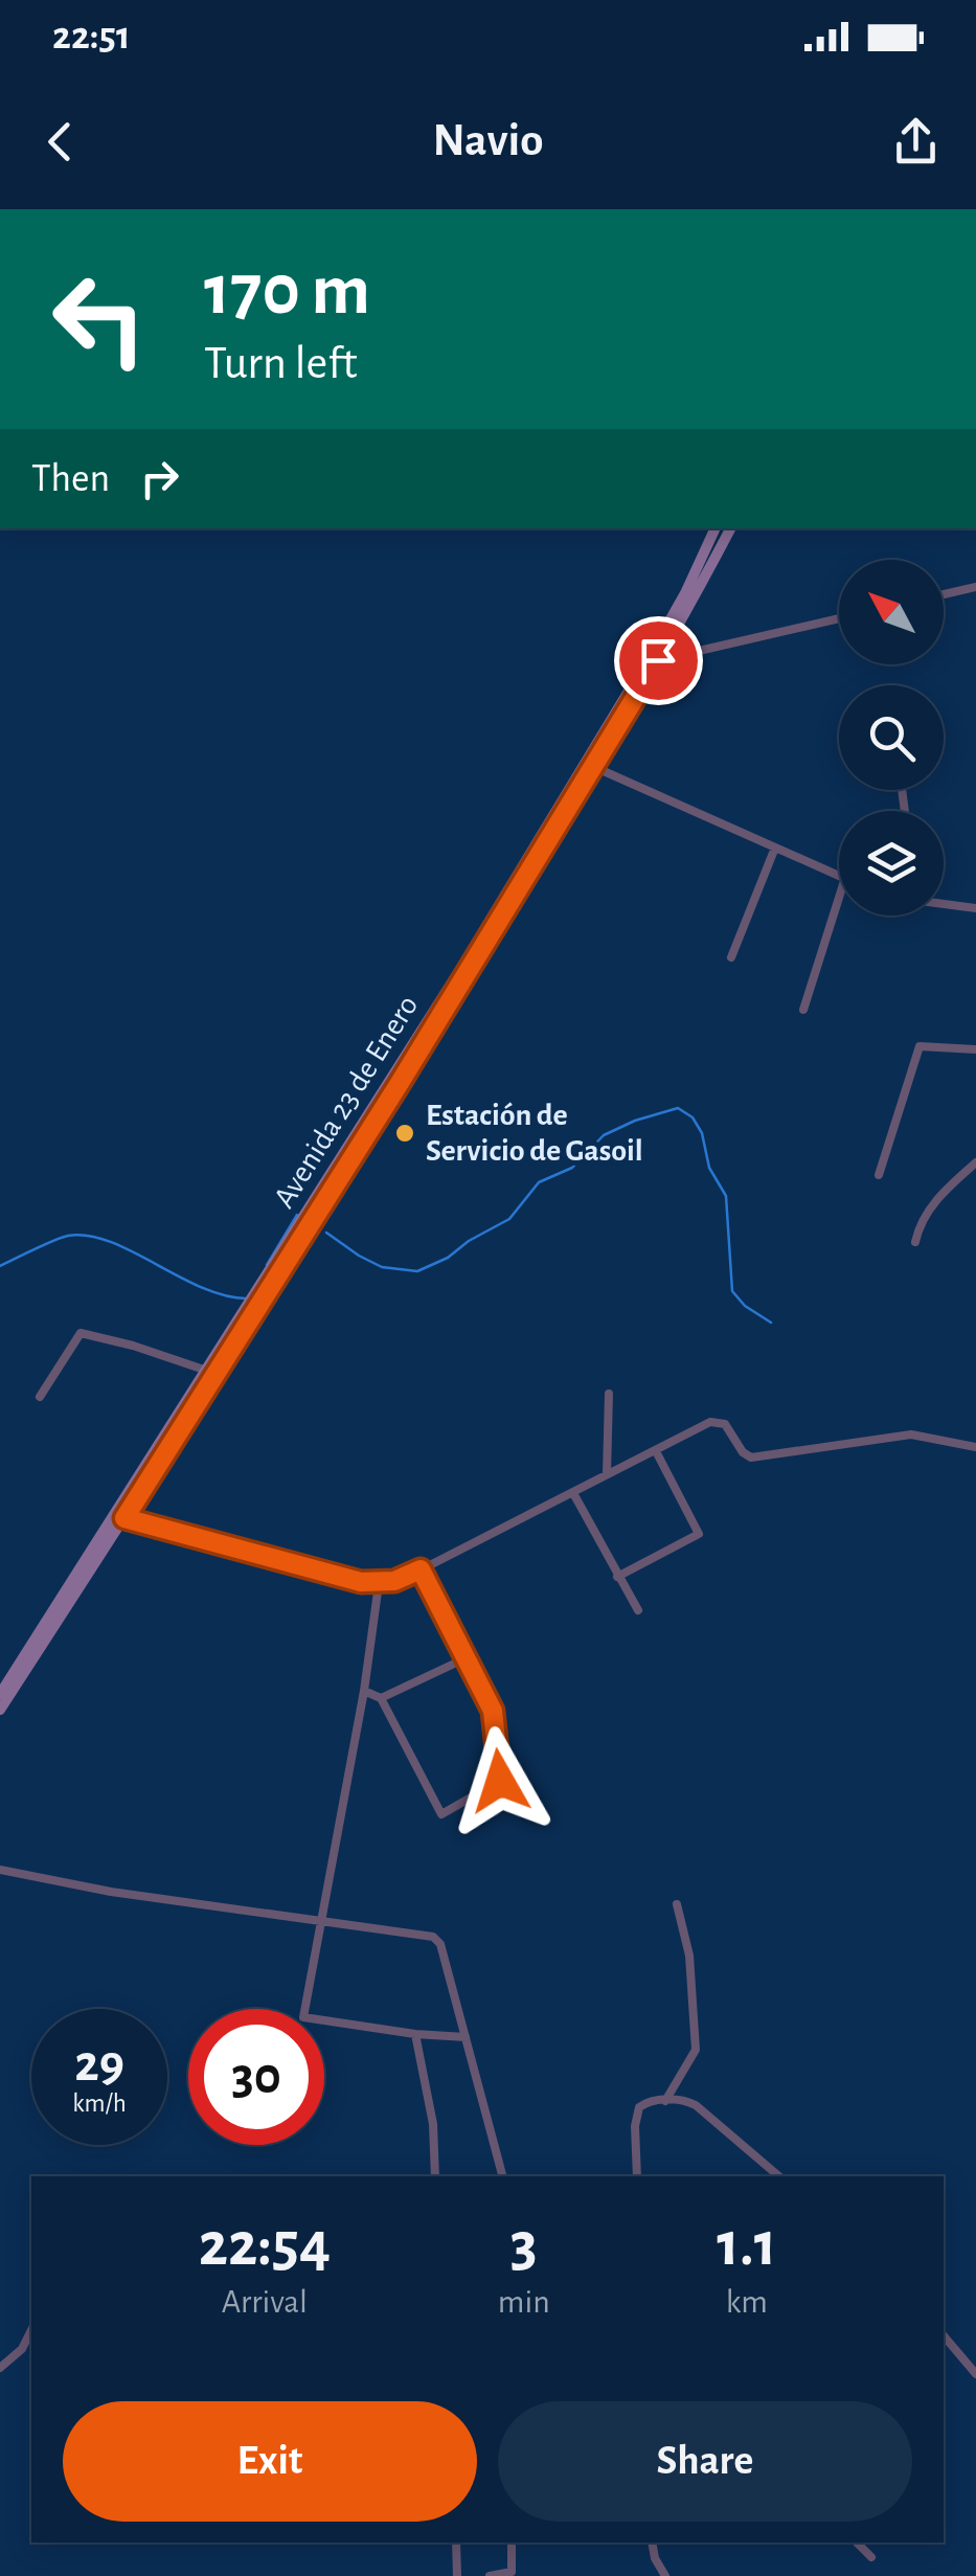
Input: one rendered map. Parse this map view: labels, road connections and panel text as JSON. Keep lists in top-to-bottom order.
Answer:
{
  "streets": {
    "main road": ["Avenida 23 de Enero"]
  },
  "places": ["Estación de Servicio de Gasoil"],
  "north": "top left",
  "page": {
    "status": "22:51",
    "header": "Navio",
    "turn": ["170 m", "Turn left"],
    "then": "Then",
    "speed": "29 km/h",
    "limit": "30",
    "eta": [
      "22:54",
      "Arrival",
      "3",
      "min",
      "1.1",
      "km"
    ],
    "buttons": ["Exit", "Share"]
  }
}
